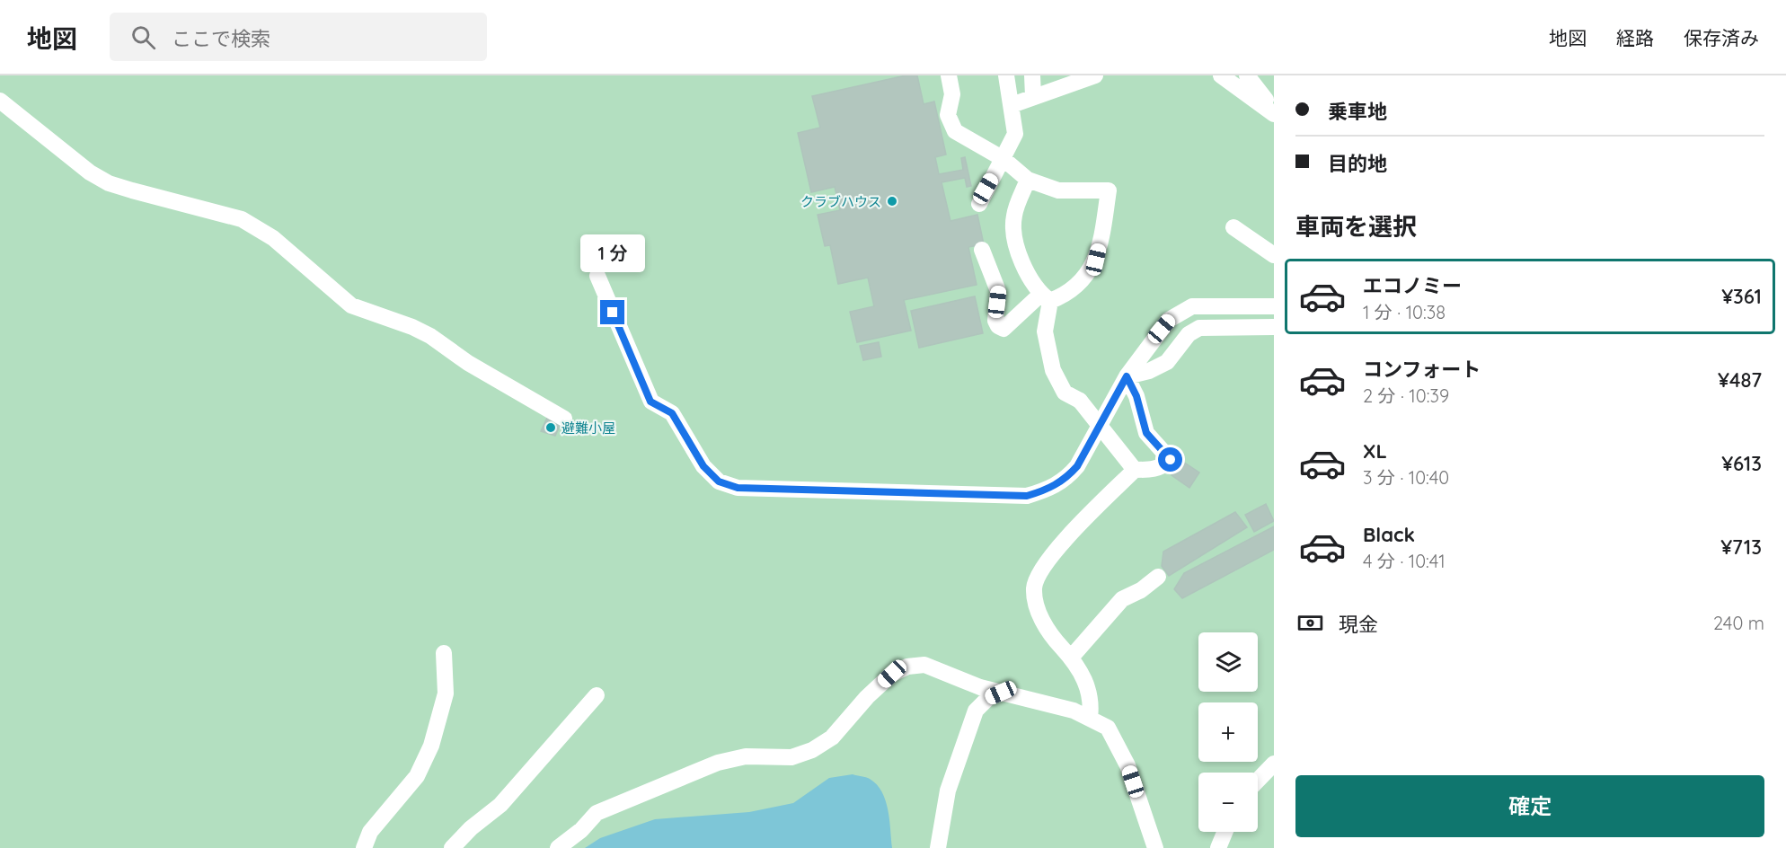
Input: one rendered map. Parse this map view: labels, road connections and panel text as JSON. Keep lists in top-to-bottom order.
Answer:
{
  "places": ["クラブハウス", "避難小屋"],
  "page": {
    "header": "地図",
    "search": "ここで検索",
    "nav": ["地図", "経路", "保存済み"],
    "banner": ["乗車地", "目的地"],
    "heading": "車両を選択",
    "bubble": "1 分",
    "list": [
      {
        "name": "エコノミー",
        "note": "1 分 · 10:38",
        "value": "¥361"
      },
      {
        "name": "コンフォート",
        "note": "2 分 · 10:39",
        "value": "¥487"
      },
      {
        "name": "XL",
        "note": "3 分 · 10:40",
        "value": "¥613"
      },
      {
        "name": "Black",
        "note": "4 分 · 10:41",
        "value": "¥713"
      }
    ],
    "pay": ["現金", "240 m"],
    "map_buttons": ["+", "−"],
    "buttons": "確定"
  }
}
